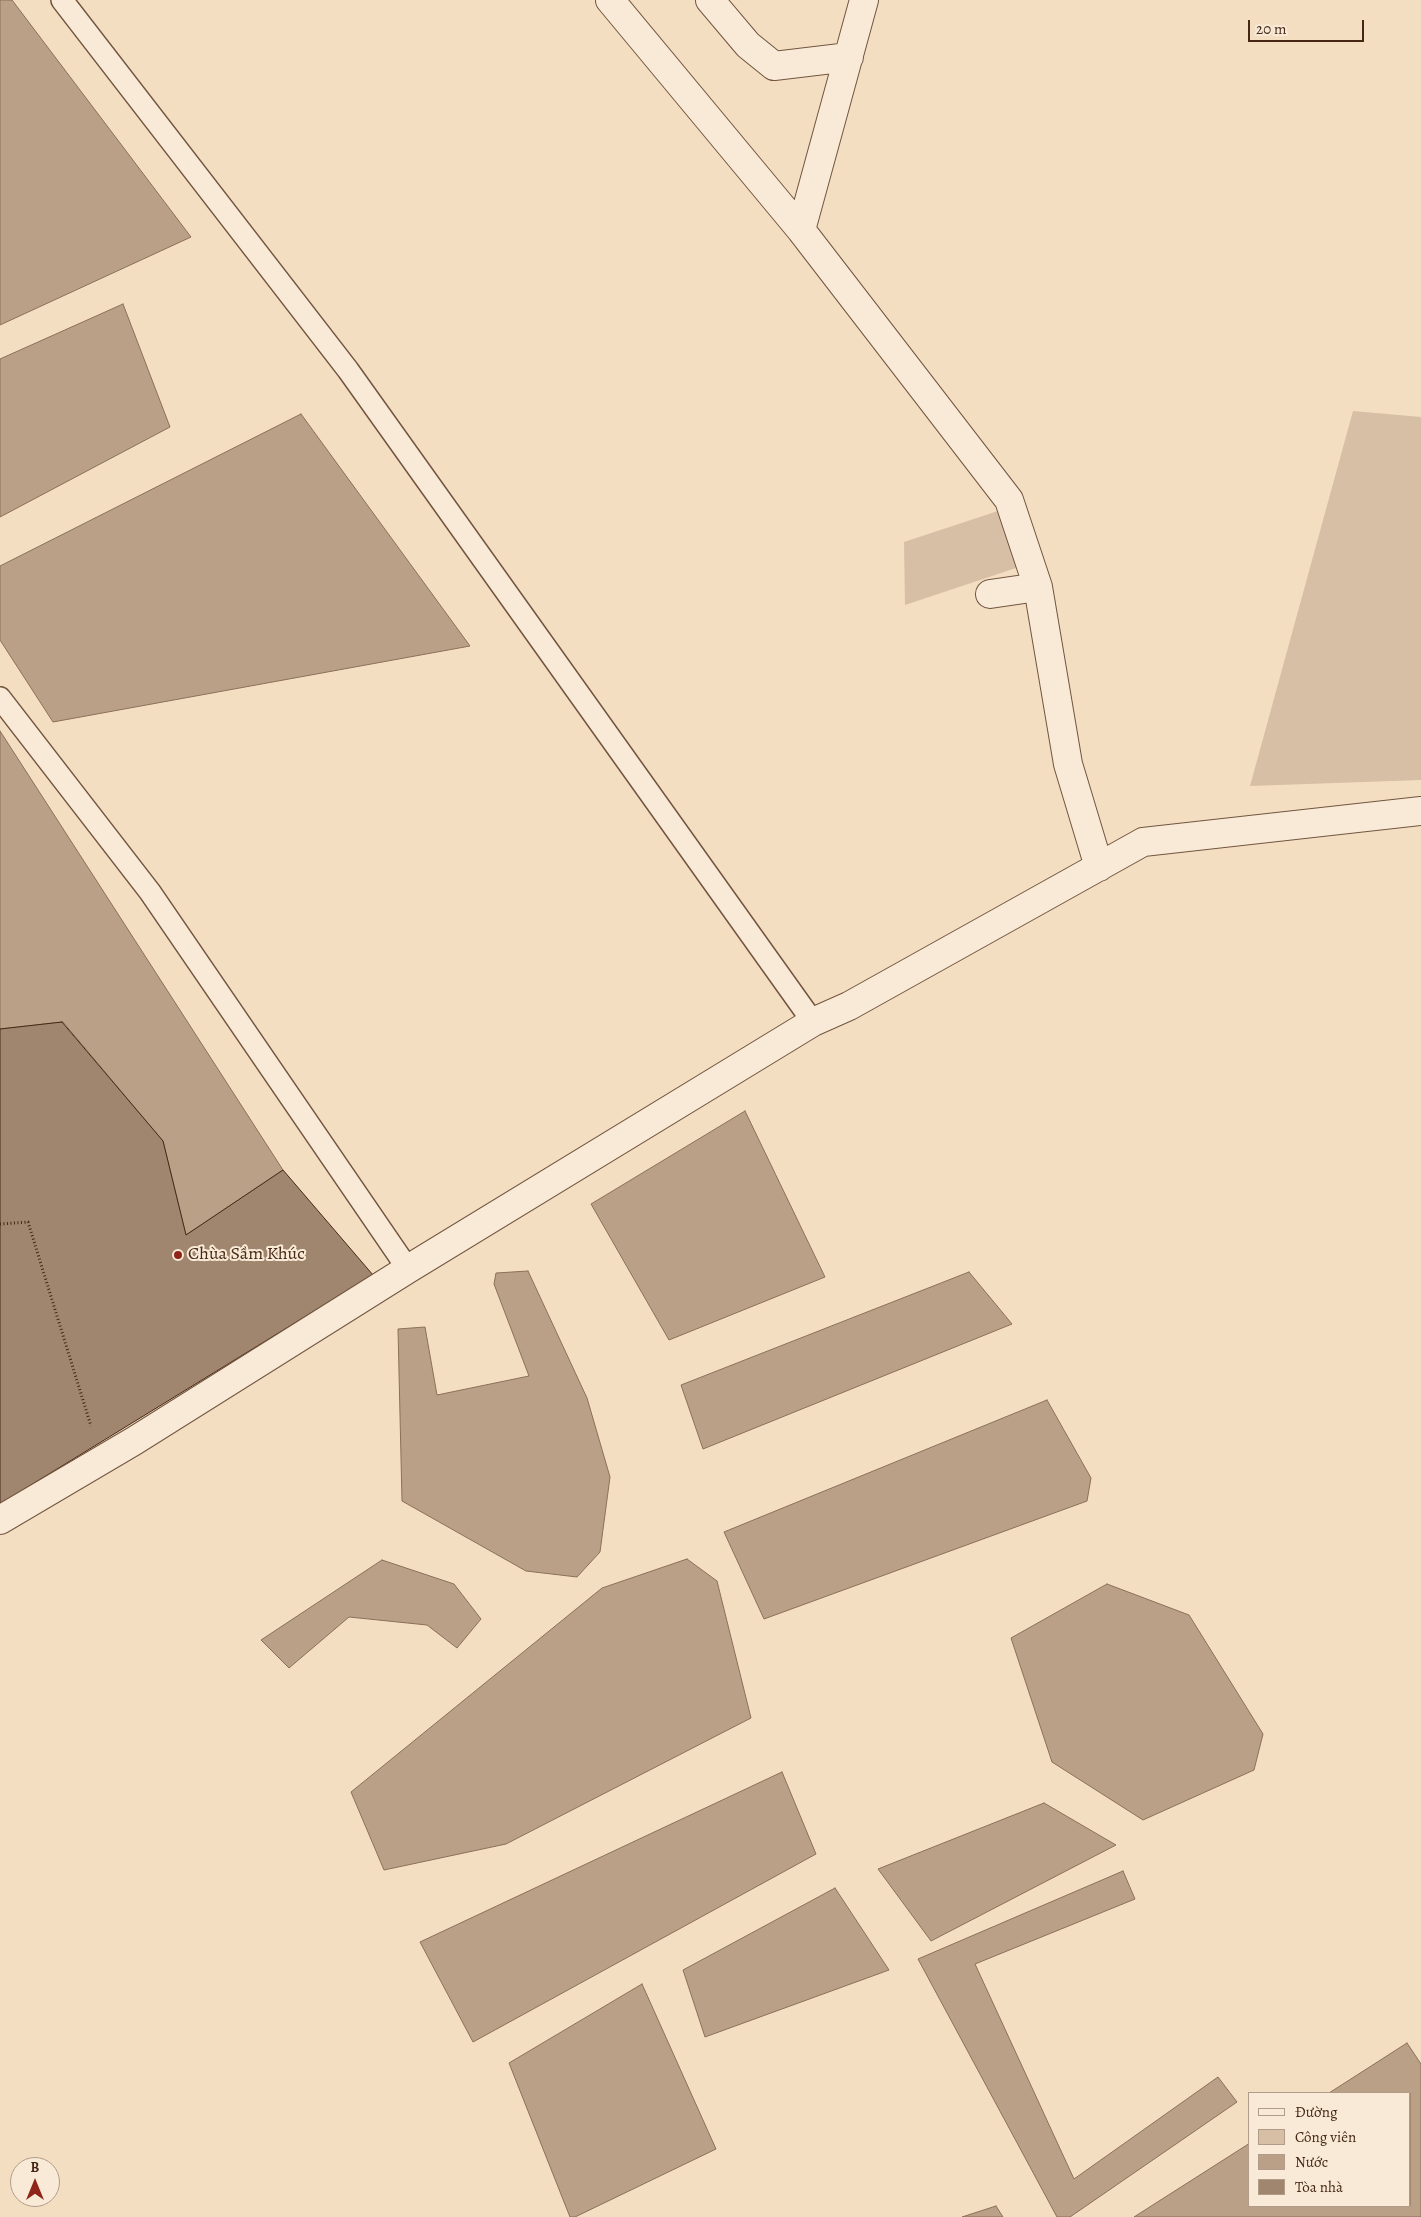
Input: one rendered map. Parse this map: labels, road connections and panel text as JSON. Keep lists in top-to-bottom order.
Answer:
{
  "places": ["Chùa Sầm Khúc"],
  "legend": [
    "Đường",
    "Công viên",
    "Nước",
    "Tòa nhà"
  ],
  "scale_bar": "20 m",
  "north": "top"
}
